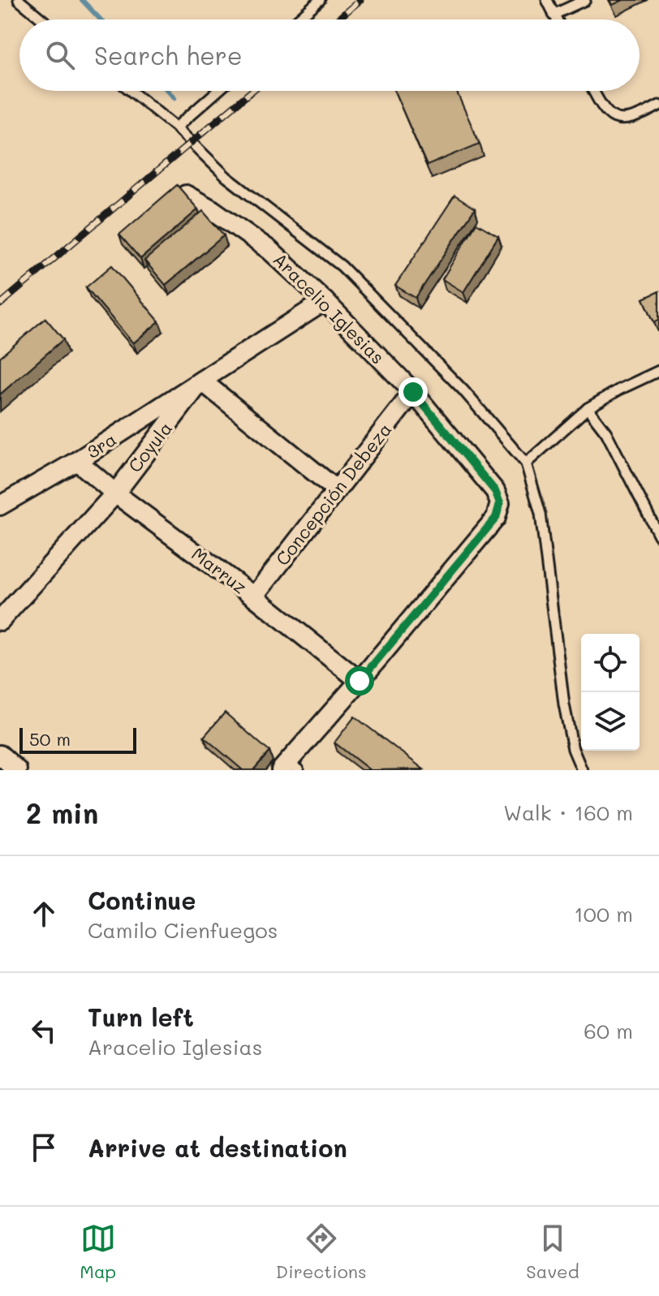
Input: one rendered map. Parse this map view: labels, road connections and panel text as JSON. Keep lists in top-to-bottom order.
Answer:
{
  "streets": {
    "street": [
      "Aracelio Iglesias",
      "3ra",
      "Coyula",
      "Concepción Debeza",
      "Marruz"
    ]
  },
  "crossings": [
    ["Aracelio Iglesias", "Coyula"],
    ["Aracelio Iglesias", "Concepción Debeza"],
    ["Aracelio Iglesias", "Marruz"],
    ["3ra", "Coyula"],
    ["3ra", "Marruz"],
    ["Coyula", "Marruz"],
    ["Concepción Debeza", "Marruz"]
  ],
  "scale_bar": "50 m",
  "page": {
    "search": "Search here",
    "scale": "50 m",
    "heading": ["2 min", "Walk · 160 m"],
    "list": [
      ["Continue", "Camilo Cienfuegos", "100 m"],
      ["Turn left", "Aracelio Iglesias", "60 m"],
      "Arrive at destination"
    ],
    "nav": ["Map", "Directions", "Saved"]
  }
}
